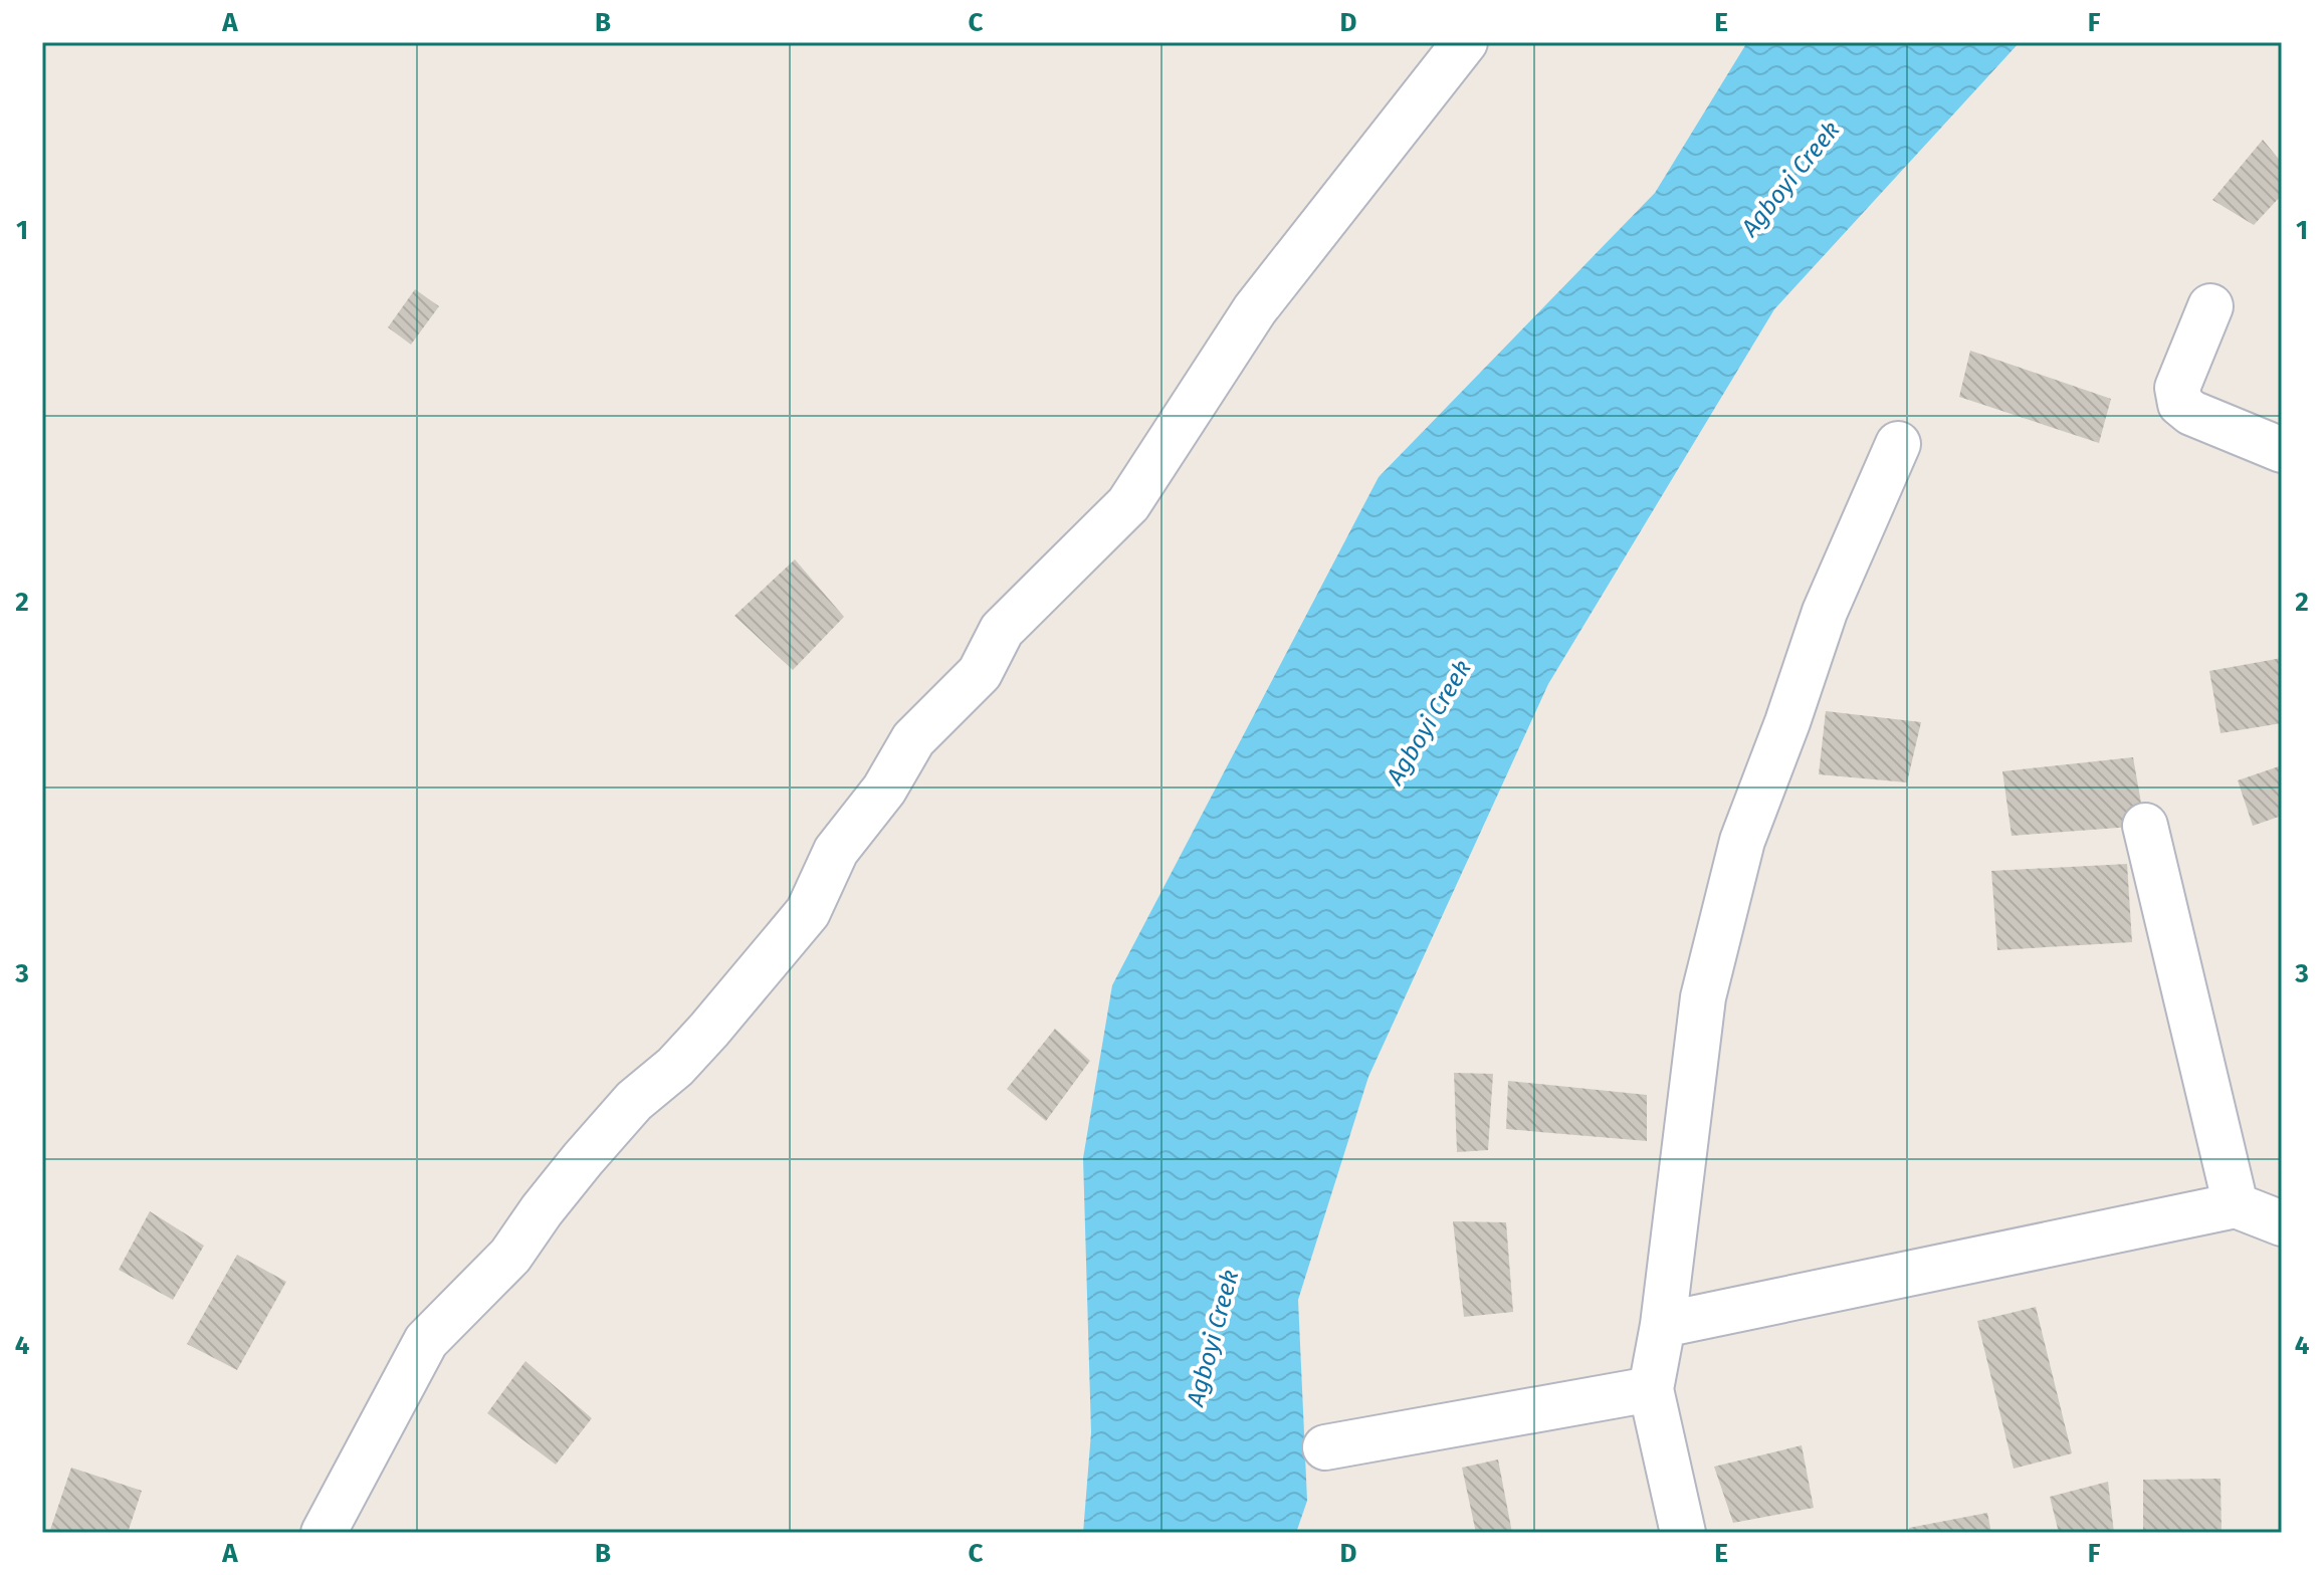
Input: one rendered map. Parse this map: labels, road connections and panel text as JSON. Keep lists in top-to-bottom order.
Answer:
{
  "water": ["Agboyi Creek"],
  "grid": {
    "columns": [
      "A",
      "B",
      "C",
      "D",
      "E",
      "F"
    ],
    "rows": [
      "1",
      "2",
      "3",
      "4"
    ]
  }
}
